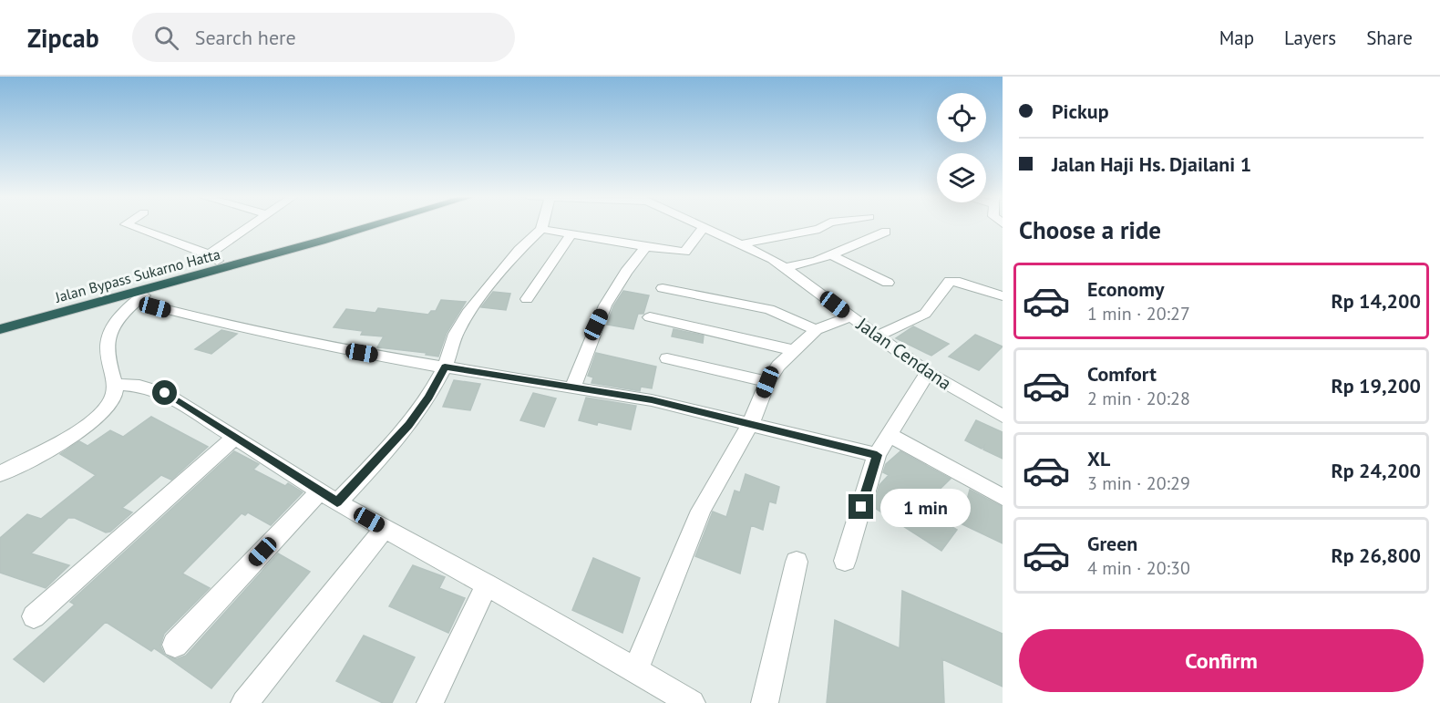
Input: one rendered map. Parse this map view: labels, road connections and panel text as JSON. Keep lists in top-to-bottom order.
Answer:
{
  "streets": {
    "highway": ["Jalan Bypass Sukarno Hatta"],
    "street": ["Jalan Cendana"]
  },
  "page": {
    "header": "Zipcab",
    "search": "Search here",
    "nav": ["Map", "Layers", "Share"],
    "banner": ["Pickup", "Jalan Haji Hs. Djailani 1"],
    "heading": "Choose a ride",
    "list": [
      {
        "name": "Economy",
        "note": "1 min · 20:27",
        "value": "Rp 14,200"
      },
      {
        "name": "Comfort",
        "note": "2 min · 20:28",
        "value": "Rp 19,200"
      },
      {
        "name": "XL",
        "note": "3 min · 20:29",
        "value": "Rp 24,200"
      },
      {
        "name": "Green",
        "note": "4 min · 20:30",
        "value": "Rp 26,800"
      }
    ],
    "bubble": "1 min",
    "buttons": "Confirm"
  }
}
